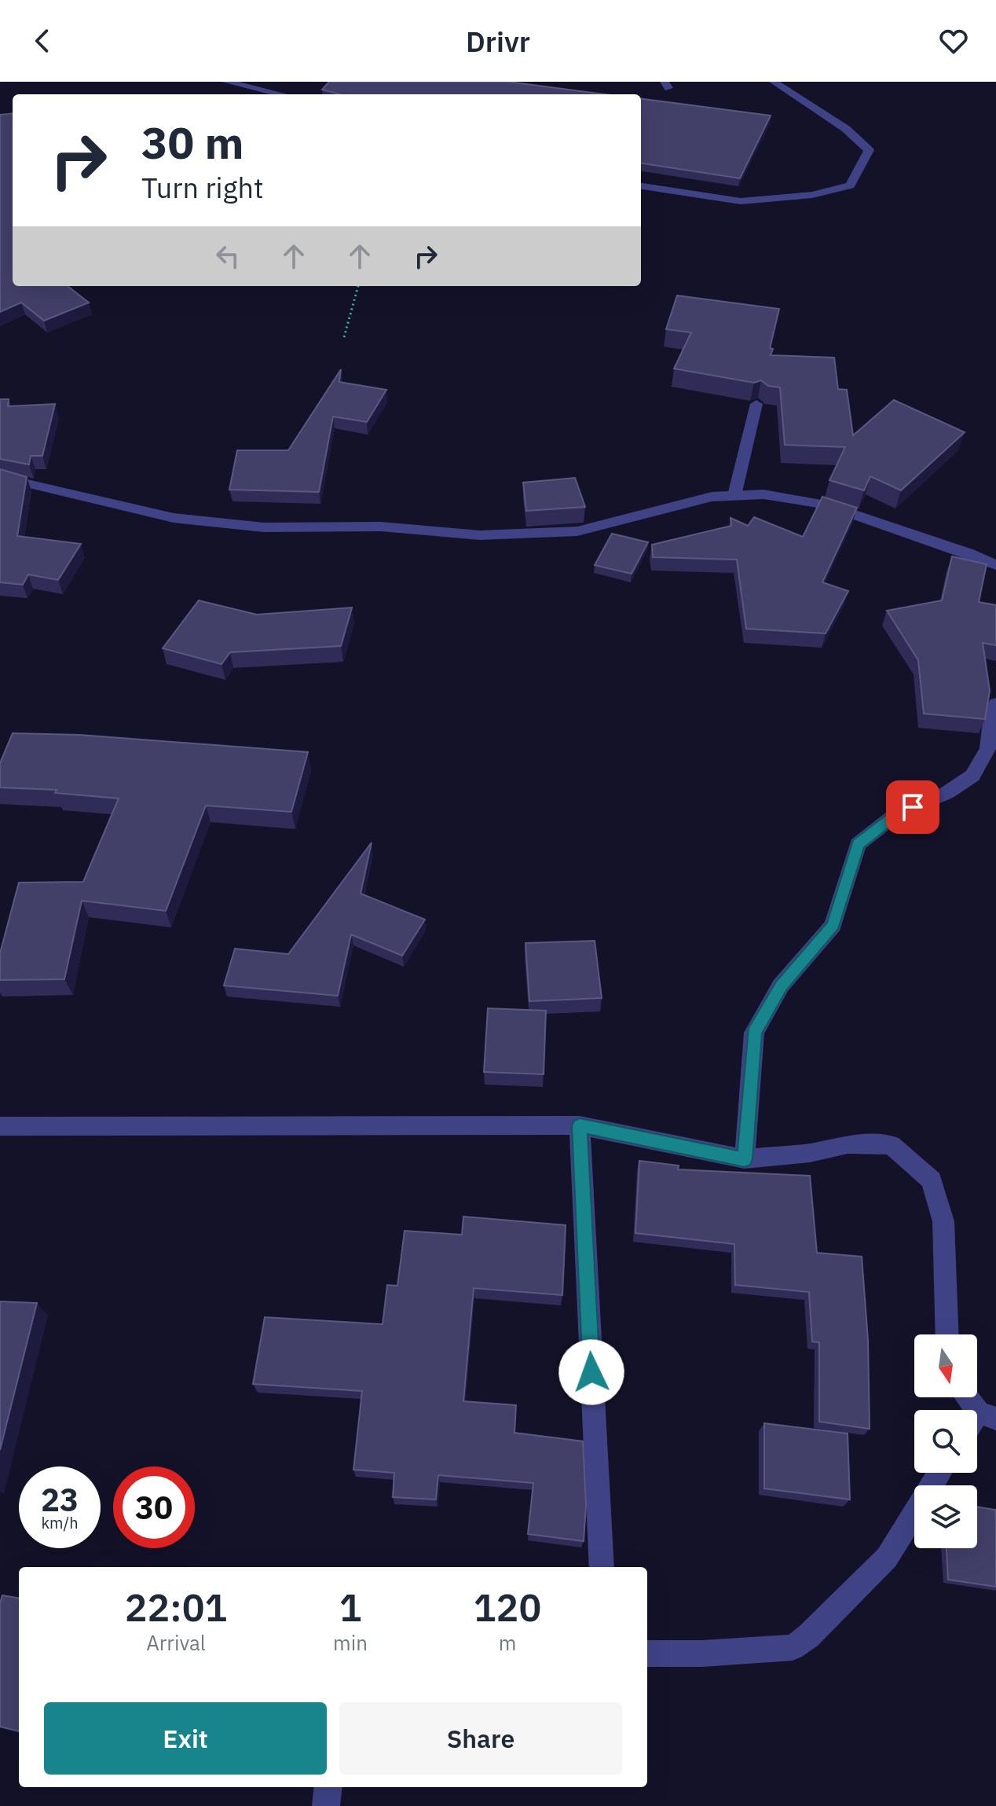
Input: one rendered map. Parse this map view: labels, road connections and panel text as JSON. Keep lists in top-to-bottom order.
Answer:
{
  "north": "bottom",
  "page": {
    "header": "Drivr",
    "turn": ["30 m", "Turn right"],
    "speed": "23 km/h",
    "limit": "30",
    "eta": [
      "22:01",
      "Arrival",
      "1",
      "min",
      "120",
      "m"
    ],
    "buttons": ["Exit", "Share"]
  }
}
